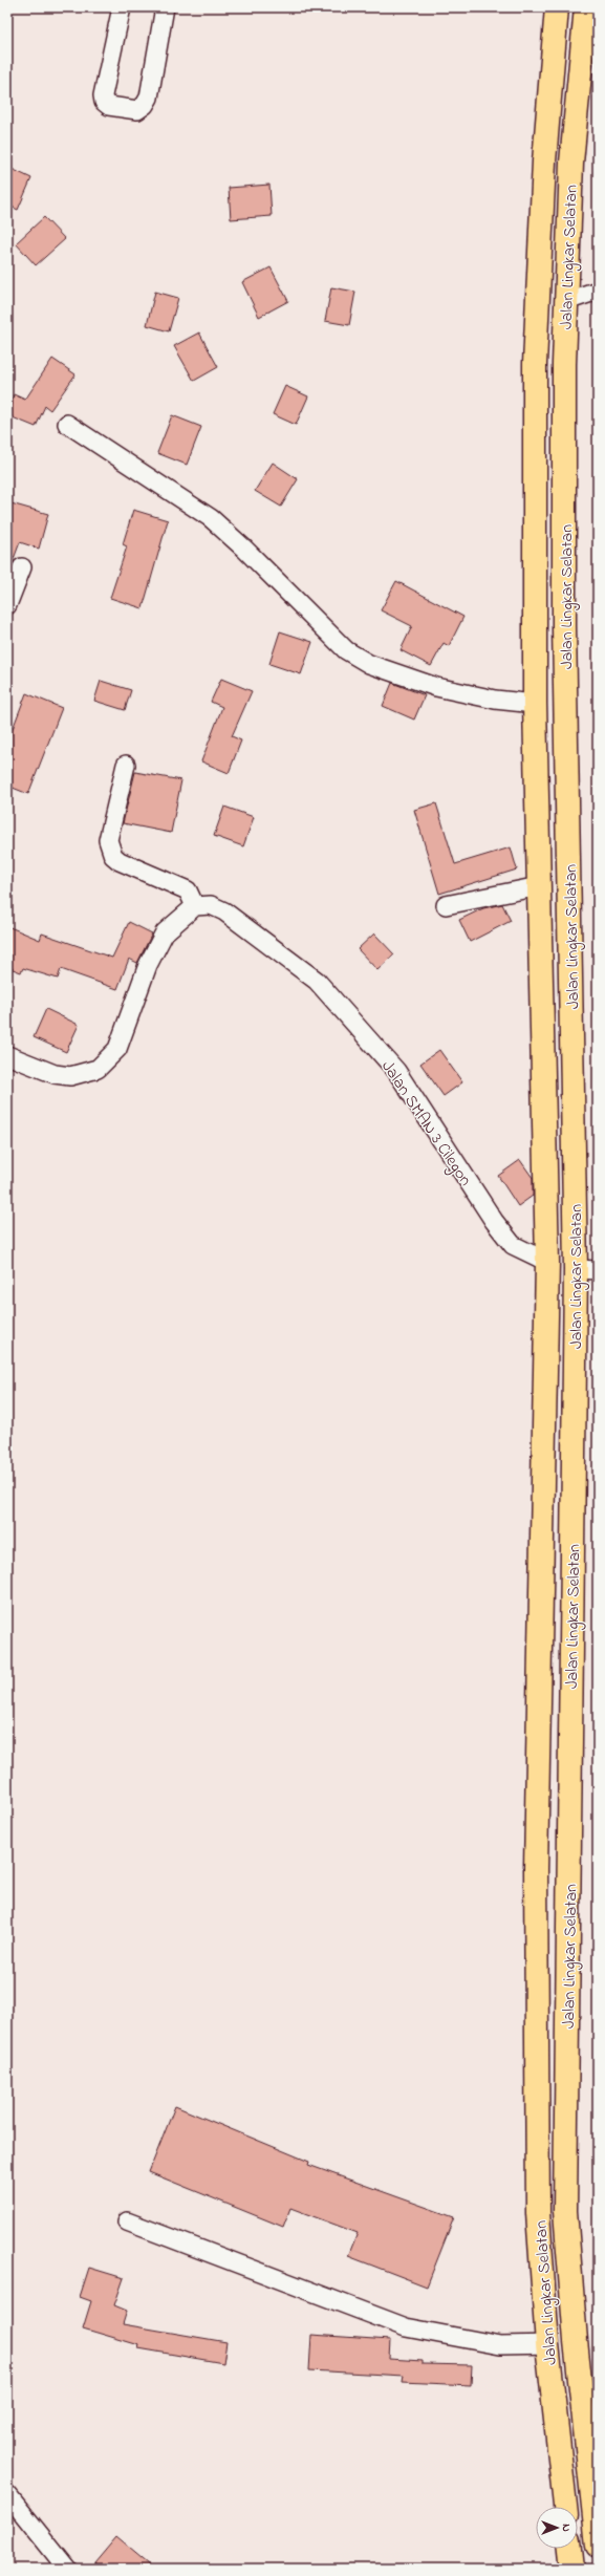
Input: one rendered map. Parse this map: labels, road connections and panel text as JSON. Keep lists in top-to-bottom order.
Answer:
{
  "streets": {
    "highway": ["Jalan Lingkar Selatan"],
    "street": ["Jalan SMAN 3 Cilegon"]
  },
  "crossings": [
    ["Jalan Lingkar Selatan", "Jalan SMAN 3 Cilegon"]
  ],
  "north": "right"
}
